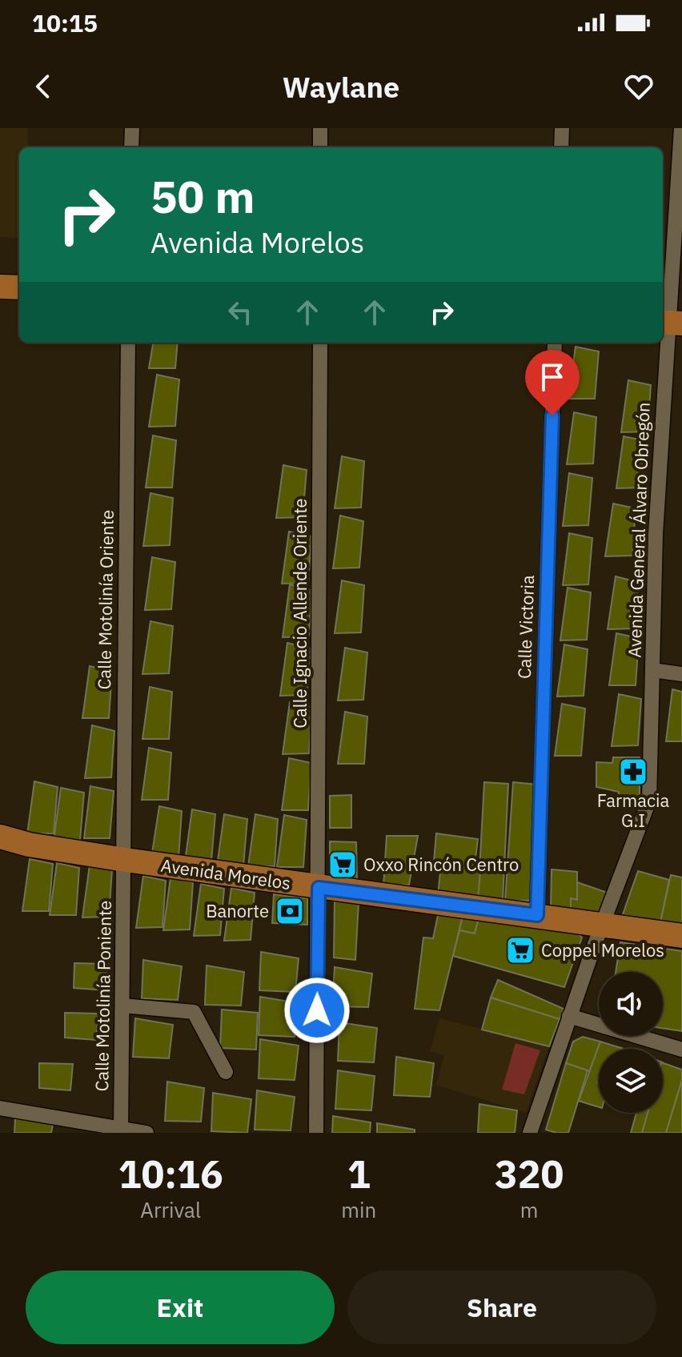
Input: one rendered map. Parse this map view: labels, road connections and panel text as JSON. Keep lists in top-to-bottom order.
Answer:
{
  "streets": {
    "main road": ["Avenida Morelos"],
    "street": [
      "Avenida General Álvaro Obregón",
      "Calle Motolinía Oriente",
      "Calle Ignacio Allende Oriente",
      "Calle Victoria",
      "Calle Motolinía Poniente"
    ]
  },
  "crossings": [
    ["Avenida General Álvaro Obregón", "Avenida Morelos"],
    ["Calle Motolinía Oriente", "Avenida Morelos"],
    ["Calle Motolinía Oriente", "Calle Motolinía Poniente"],
    ["Calle Ignacio Allende Oriente", "Avenida Morelos"],
    ["Calle Victoria", "Avenida Morelos"],
    ["Avenida Morelos", "Calle Motolinía Poniente"]
  ],
  "places": {
    "pharmacy": ["Farmacia G.I"],
    "supermarket": ["Oxxo Rincón Centro", "Coppel Morelos"],
    "bank": ["Banorte"]
  },
  "page": {
    "status": "10:15",
    "header": "Waylane",
    "turn": ["50 m", "Avenida Morelos"],
    "eta": [
      "10:16",
      "Arrival",
      "1",
      "min",
      "320",
      "m"
    ],
    "buttons": ["Exit", "Share"]
  }
}
